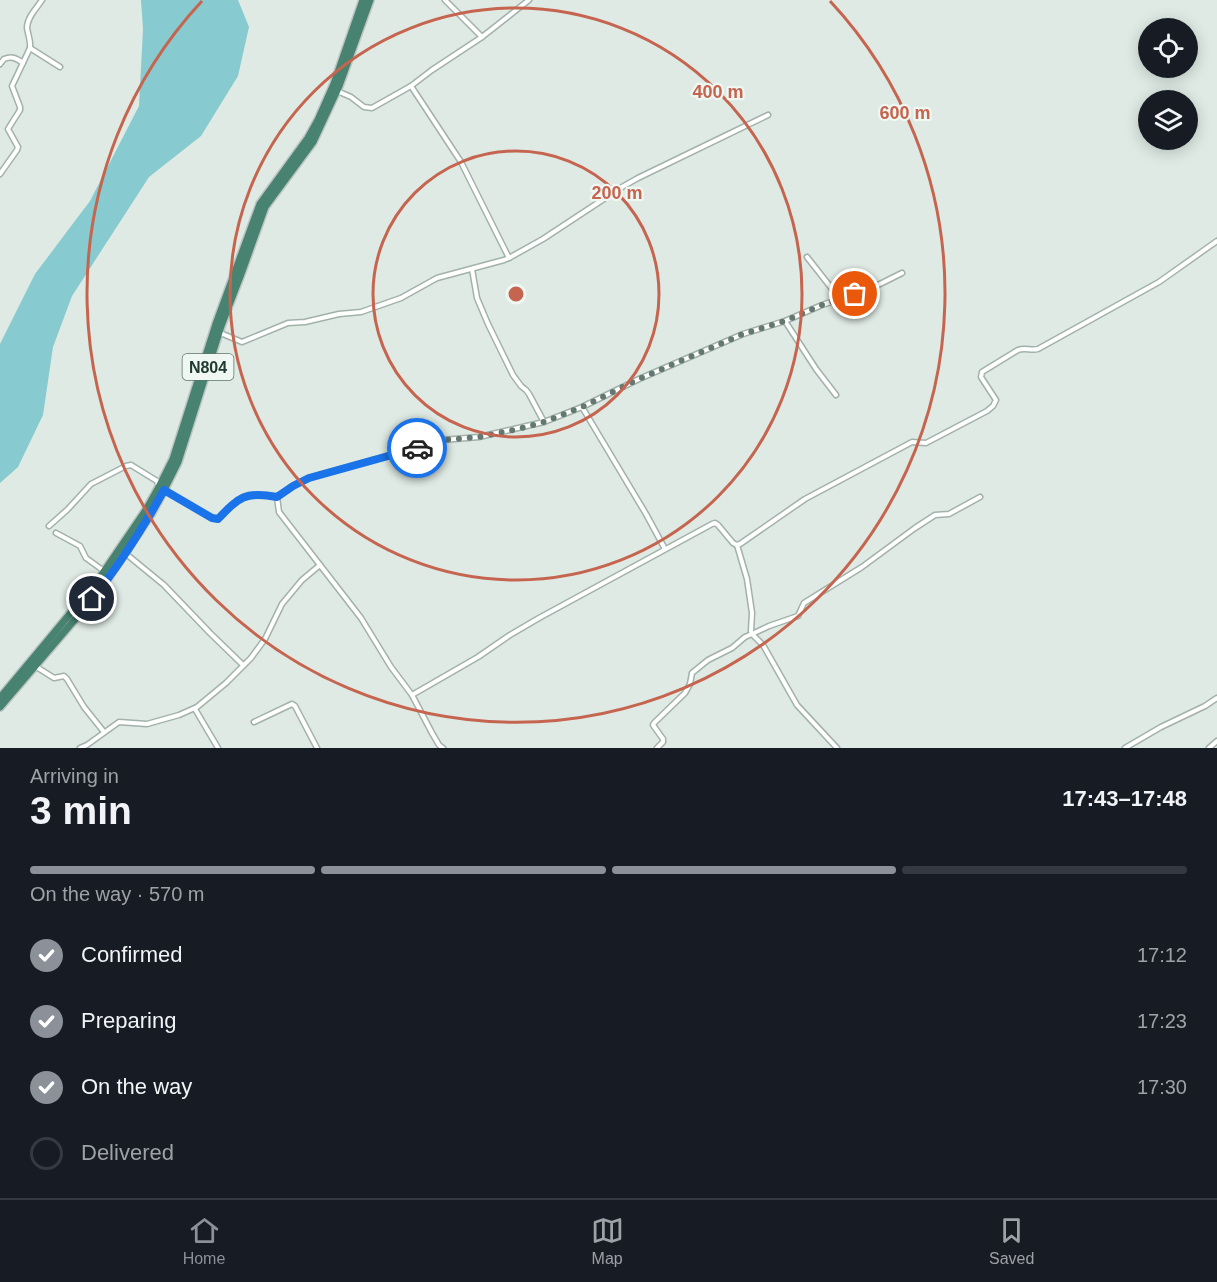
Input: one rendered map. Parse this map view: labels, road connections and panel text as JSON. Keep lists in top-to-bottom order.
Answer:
{
  "streets": {
    "highway": ["N804"]
  },
  "page": {
    "heading": ["3 min", "Arriving in", "17:43–17:48"],
    "bar": "On the way · 570 m",
    "list": [
      ["Confirmed", "17:12"],
      ["Preparing", "17:23"],
      ["On the way", "17:30"],
      "Delivered"
    ],
    "tabs": ["Home", "Map", "Saved"]
  },
  "rings": ["400 m", "600 m", "200 m"]
}
